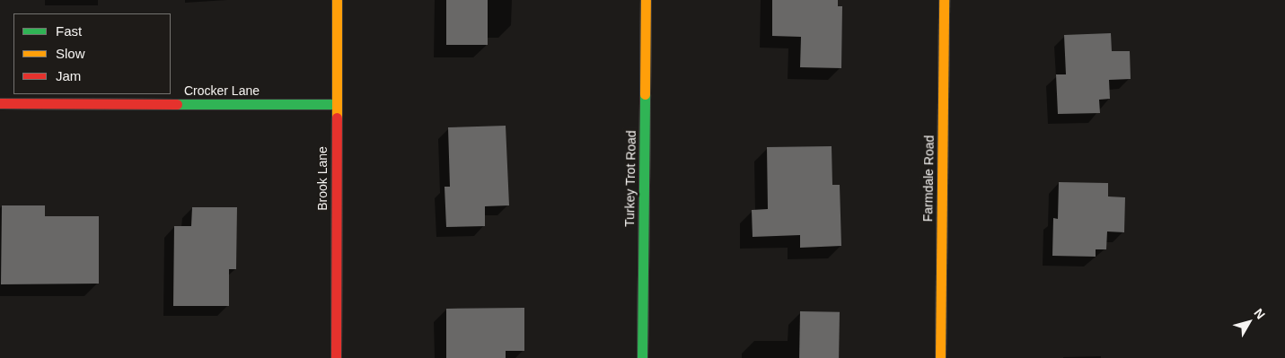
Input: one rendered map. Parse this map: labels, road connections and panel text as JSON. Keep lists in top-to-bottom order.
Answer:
{
  "streets": {
    "street": [
      "Crocker Lane",
      "Brook Lane",
      "Turkey Trot Road",
      "Farmdale Road"
    ]
  },
  "crossings": [
    ["Crocker Lane", "Brook Lane"]
  ],
  "legend": ["Fast", "Slow", "Jam"],
  "north": "top right"
}
